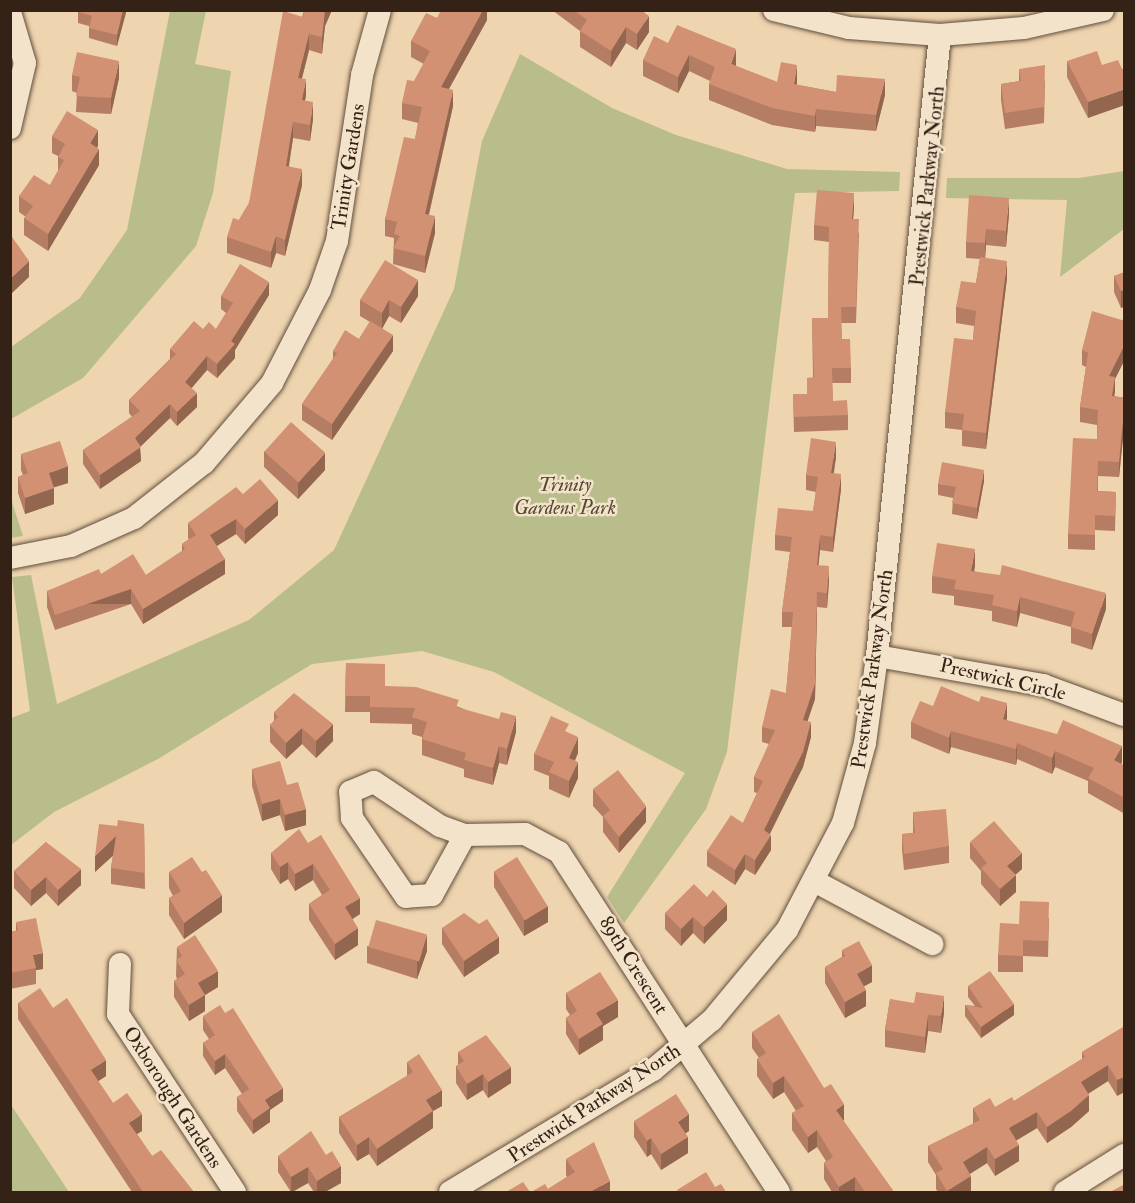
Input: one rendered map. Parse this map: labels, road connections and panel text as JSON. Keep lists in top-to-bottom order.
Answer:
{
  "streets": {
    "street": [
      "Trinity Gardens",
      "Prestwick Parkway North",
      "Prestwick Circle",
      "89th Crescent",
      "Oxborough Gardens"
    ]
  },
  "crossings": [
    ["Prestwick Parkway North", "Prestwick Circle"],
    ["Prestwick Parkway North", "89th Crescent"]
  ],
  "parks": ["Trinity Gardens Park"]
}
